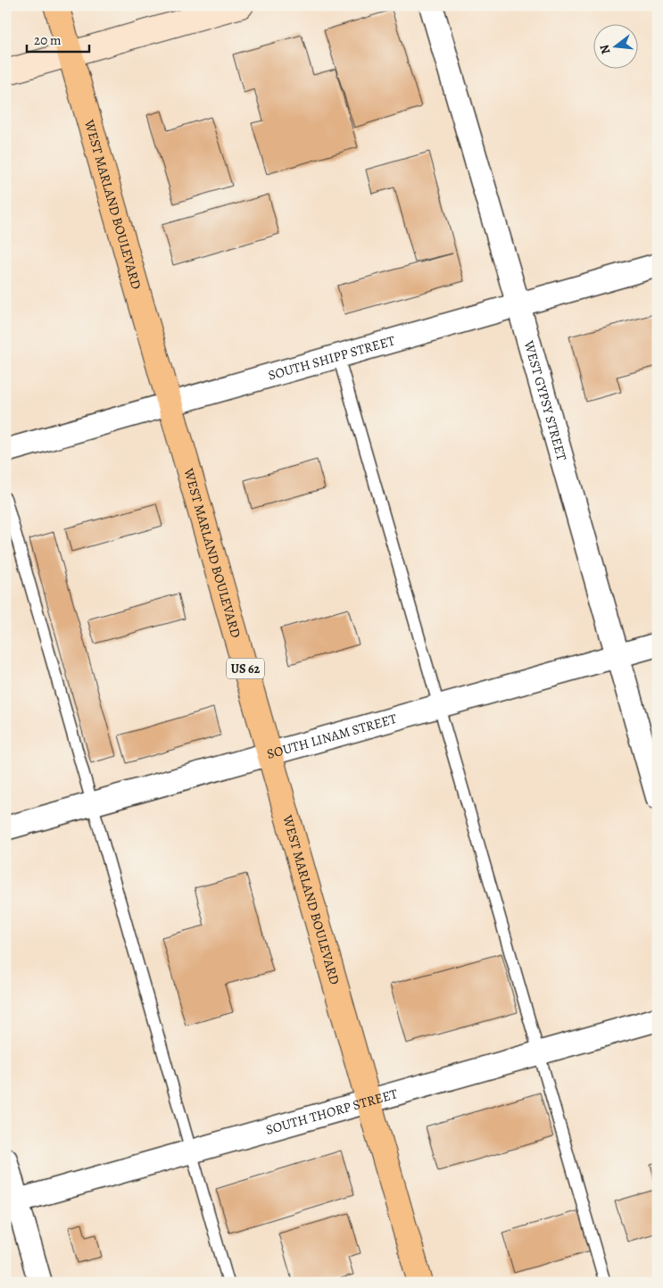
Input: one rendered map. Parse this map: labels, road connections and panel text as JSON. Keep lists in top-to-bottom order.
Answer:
{
  "streets": {
    "highway": ["WEST MARLAND BOULEVARD", "US 62"],
    "street": [
      "SOUTH SHIPP STREET",
      "WEST GYPSY STREET",
      "SOUTH LINAM STREET",
      "SOUTH THORP STREET"
    ]
  },
  "crossings": [
    ["WEST MARLAND BOULEVARD", "SOUTH SHIPP STREET"],
    ["WEST MARLAND BOULEVARD", "US 62"],
    ["WEST MARLAND BOULEVARD", "SOUTH LINAM STREET"],
    ["WEST MARLAND BOULEVARD", "SOUTH THORP STREET"],
    ["SOUTH SHIPP STREET", "WEST GYPSY STREET"],
    ["WEST GYPSY STREET", "SOUTH LINAM STREET"]
  ],
  "scale_bar": "20 m",
  "north": "left"
}
